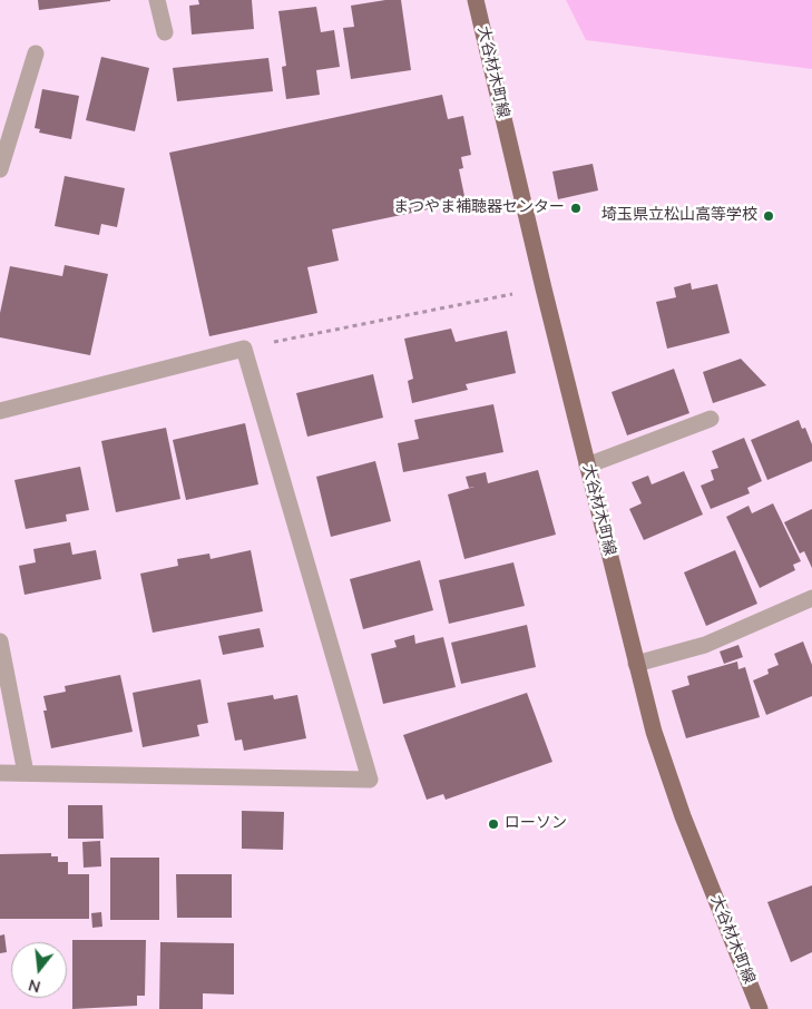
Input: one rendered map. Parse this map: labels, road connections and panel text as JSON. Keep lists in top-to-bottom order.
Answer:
{
  "streets": {
    "main road": ["大谷材木町線"]
  },
  "places": ["まつやま補聴器センター", "埼玉県立松山高等学校", "ローソン"],
  "north": "bottom"
}
